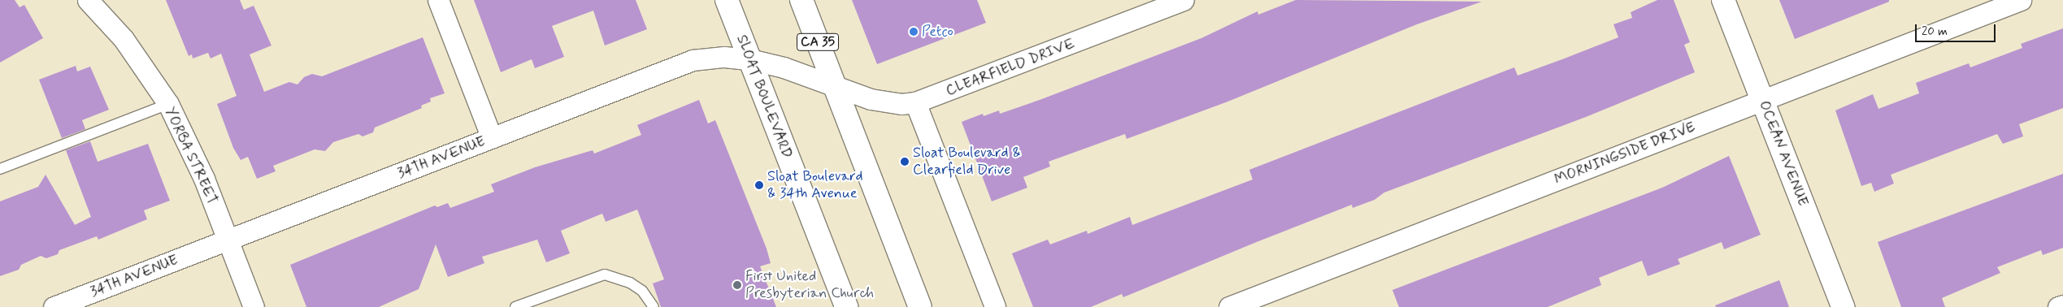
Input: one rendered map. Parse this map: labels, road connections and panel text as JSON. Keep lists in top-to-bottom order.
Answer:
{
  "streets": {
    "main road": ["CA 35", "SLOAT BOULEVARD", "OCEAN AVENUE"],
    "street": [
      "CLEARFIELD DRIVE",
      "MORNINGSIDE DRIVE",
      "YORBA STREET",
      "34TH AVENUE"
    ]
  },
  "crossings": [
    ["CA 35", "CLEARFIELD DRIVE"],
    ["CA 35", "34TH AVENUE"],
    ["CLEARFIELD DRIVE", "34TH AVENUE"],
    ["SLOAT BOULEVARD", "34TH AVENUE"],
    ["MORNINGSIDE DRIVE", "OCEAN AVENUE"],
    ["YORBA STREET", "34TH AVENUE"]
  ],
  "places": [
    "Petco",
    "Sloat Boulevard & Clearfield Drive",
    "Sloat Boulevard & 34th Avenue",
    "First United Presbyterian Church"
  ],
  "scale_bar": "20 m"
}
